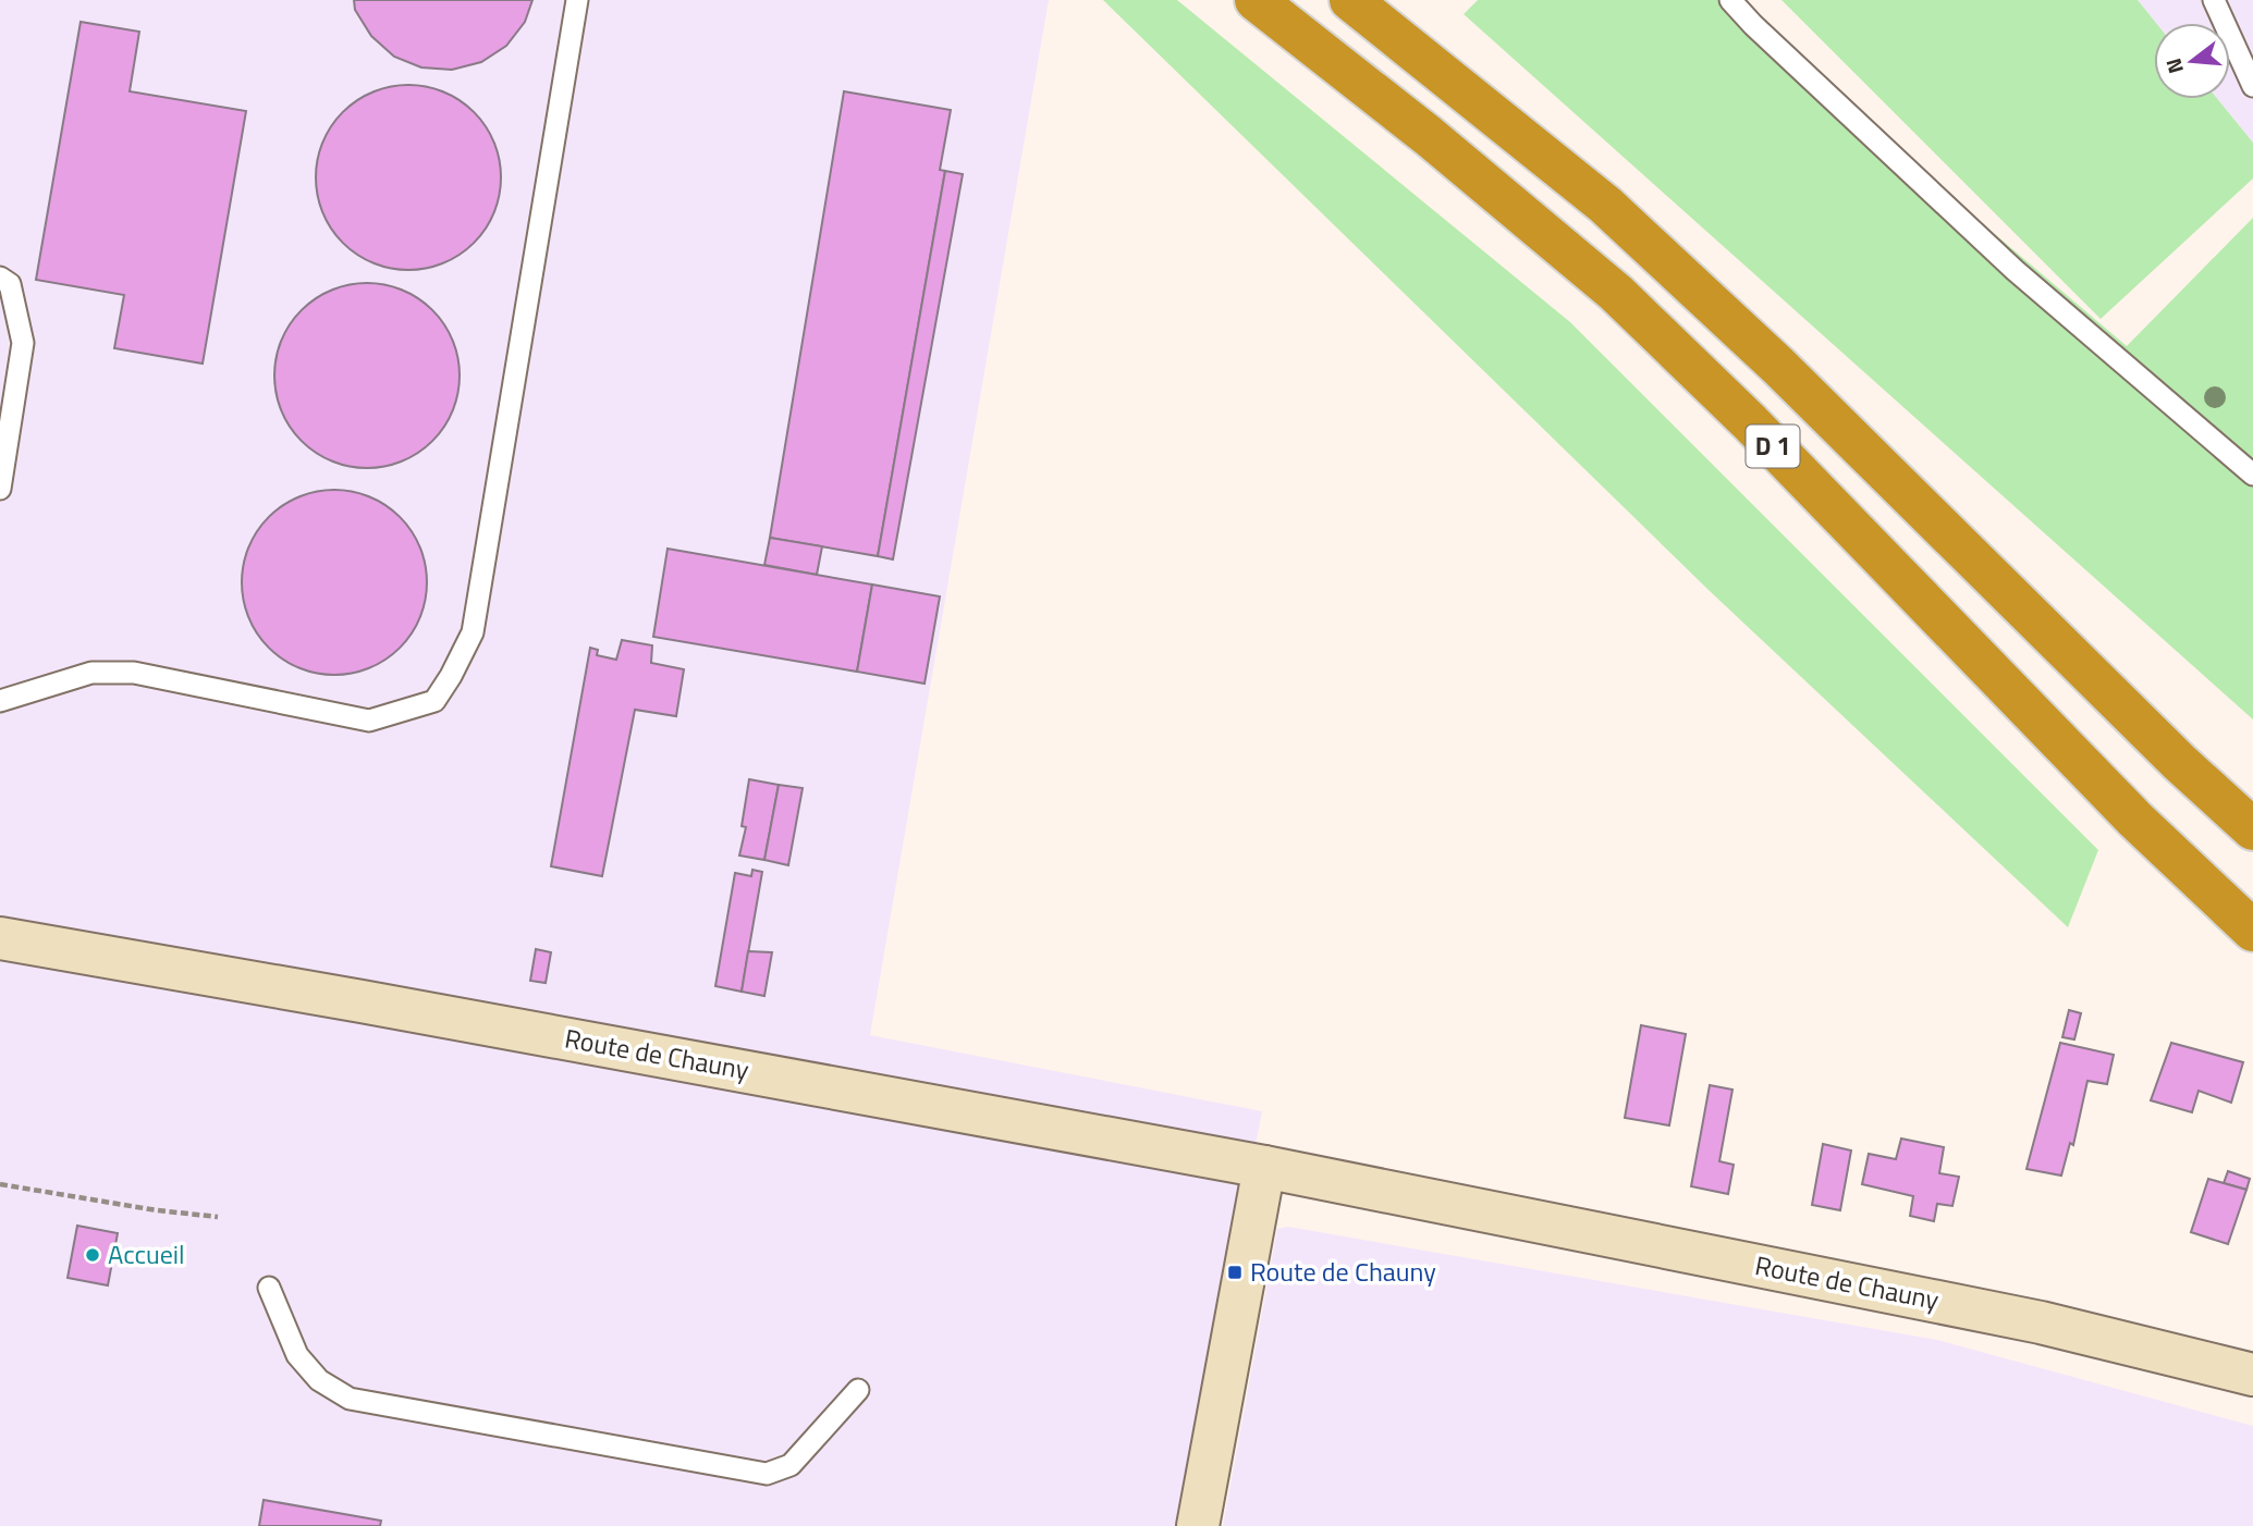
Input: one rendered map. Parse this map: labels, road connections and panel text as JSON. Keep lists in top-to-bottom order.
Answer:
{
  "streets": {
    "highway": ["D 1"],
    "street": ["Route de Chauny"]
  },
  "places": {
    "other": ["Accueil"],
    "transit": ["Route de Chauny"]
  },
  "north": "left"
}
